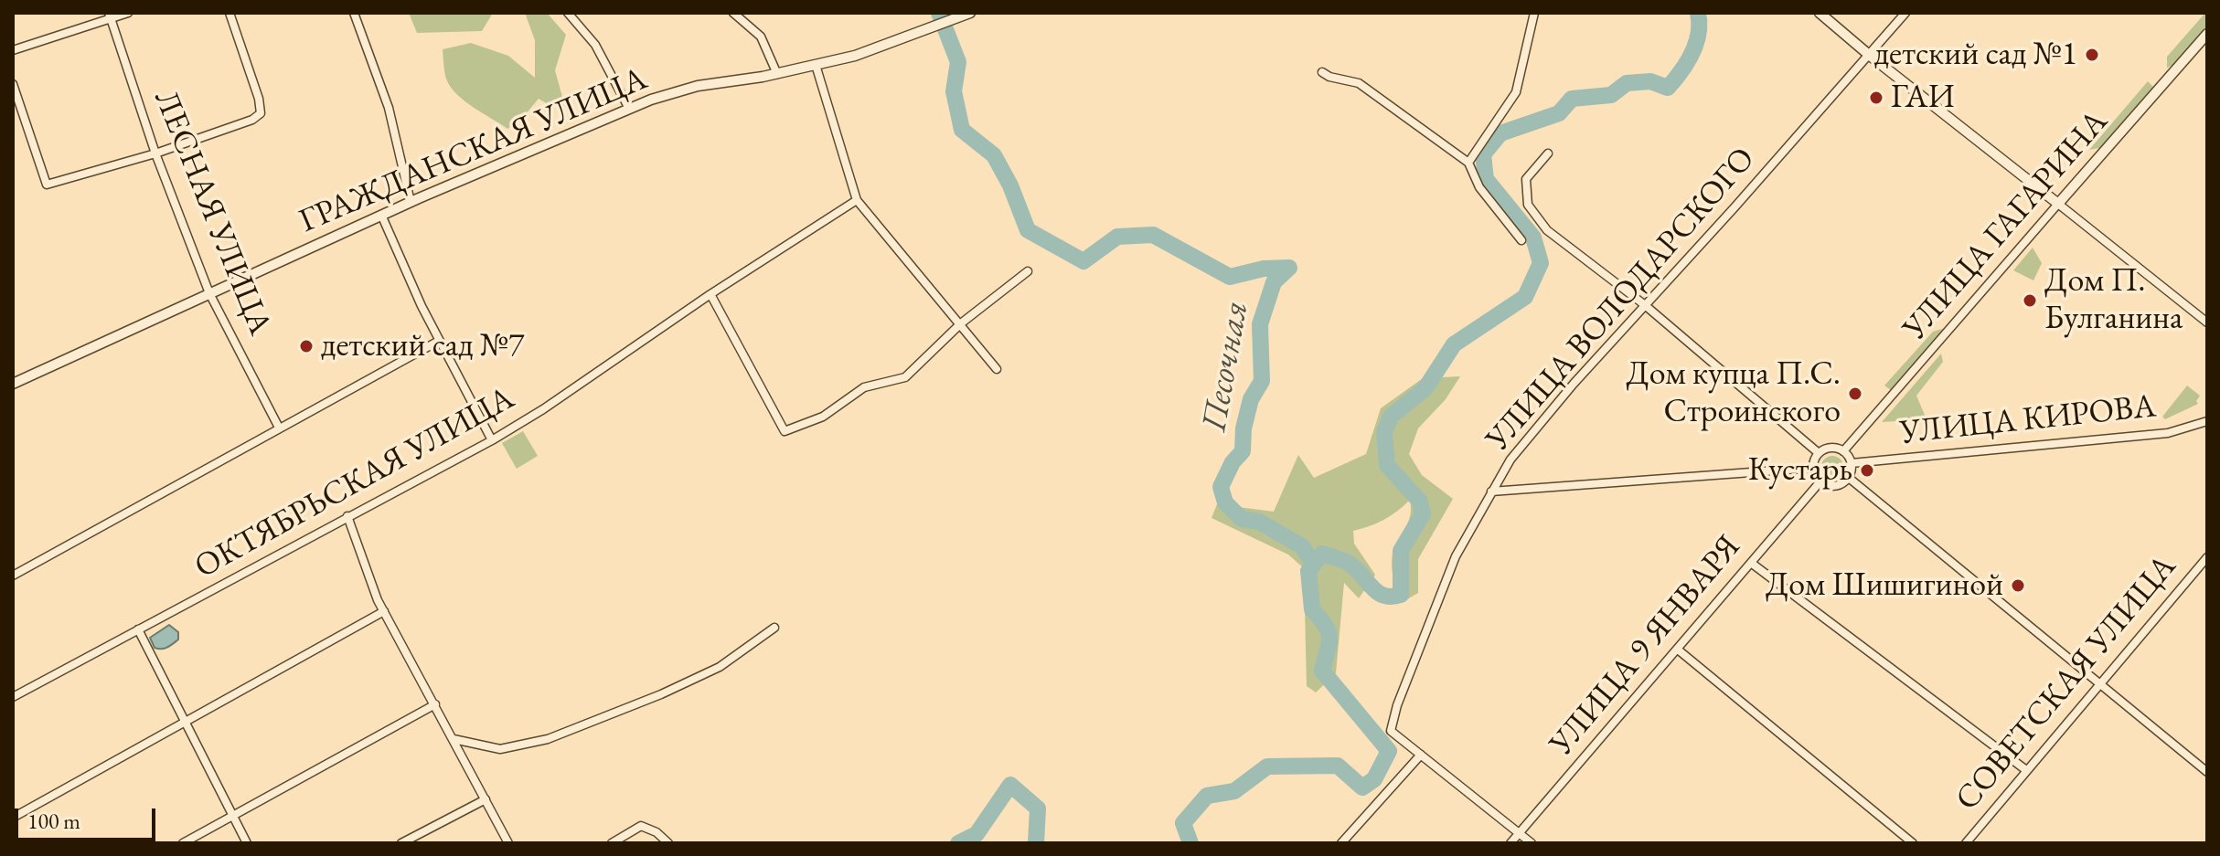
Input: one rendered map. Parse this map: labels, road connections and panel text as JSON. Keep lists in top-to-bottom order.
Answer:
{
  "streets": {
    "street": [
      "ГРАЖДАНСКАЯ УЛИЦА",
      "ЛЕСНАЯ УЛИЦА",
      "УЛИЦА ГАГАРИНА",
      "УЛИЦА ВОЛОДАРСКОГО",
      "УЛИЦА КИРОВА",
      "ОКТЯБРЬСКАЯ УЛИЦА",
      "УЛИЦА 9 ЯНВАРЯ",
      "СОВЕТСКАЯ УЛИЦА"
    ]
  },
  "crossings": [
    ["ГРАЖДАНСКАЯ УЛИЦА", "ЛЕСНАЯ УЛИЦА"],
    ["УЛИЦА ГАГАРИНА", "УЛИЦА КИРОВА"],
    ["УЛИЦА ГАГАРИНА", "УЛИЦА 9 ЯНВАРЯ"],
    ["УЛИЦА КИРОВА", "УЛИЦА 9 ЯНВАРЯ"]
  ],
  "water": ["Песочная"],
  "places": [
    "детский сад №1",
    "ГАИ",
    "Дом П. Булганина",
    "детский сад №7",
    "Дом купца П.С. Строинского",
    "Кустарь",
    "Дом Шишигиной"
  ],
  "scale_bar": "100 m"
}
